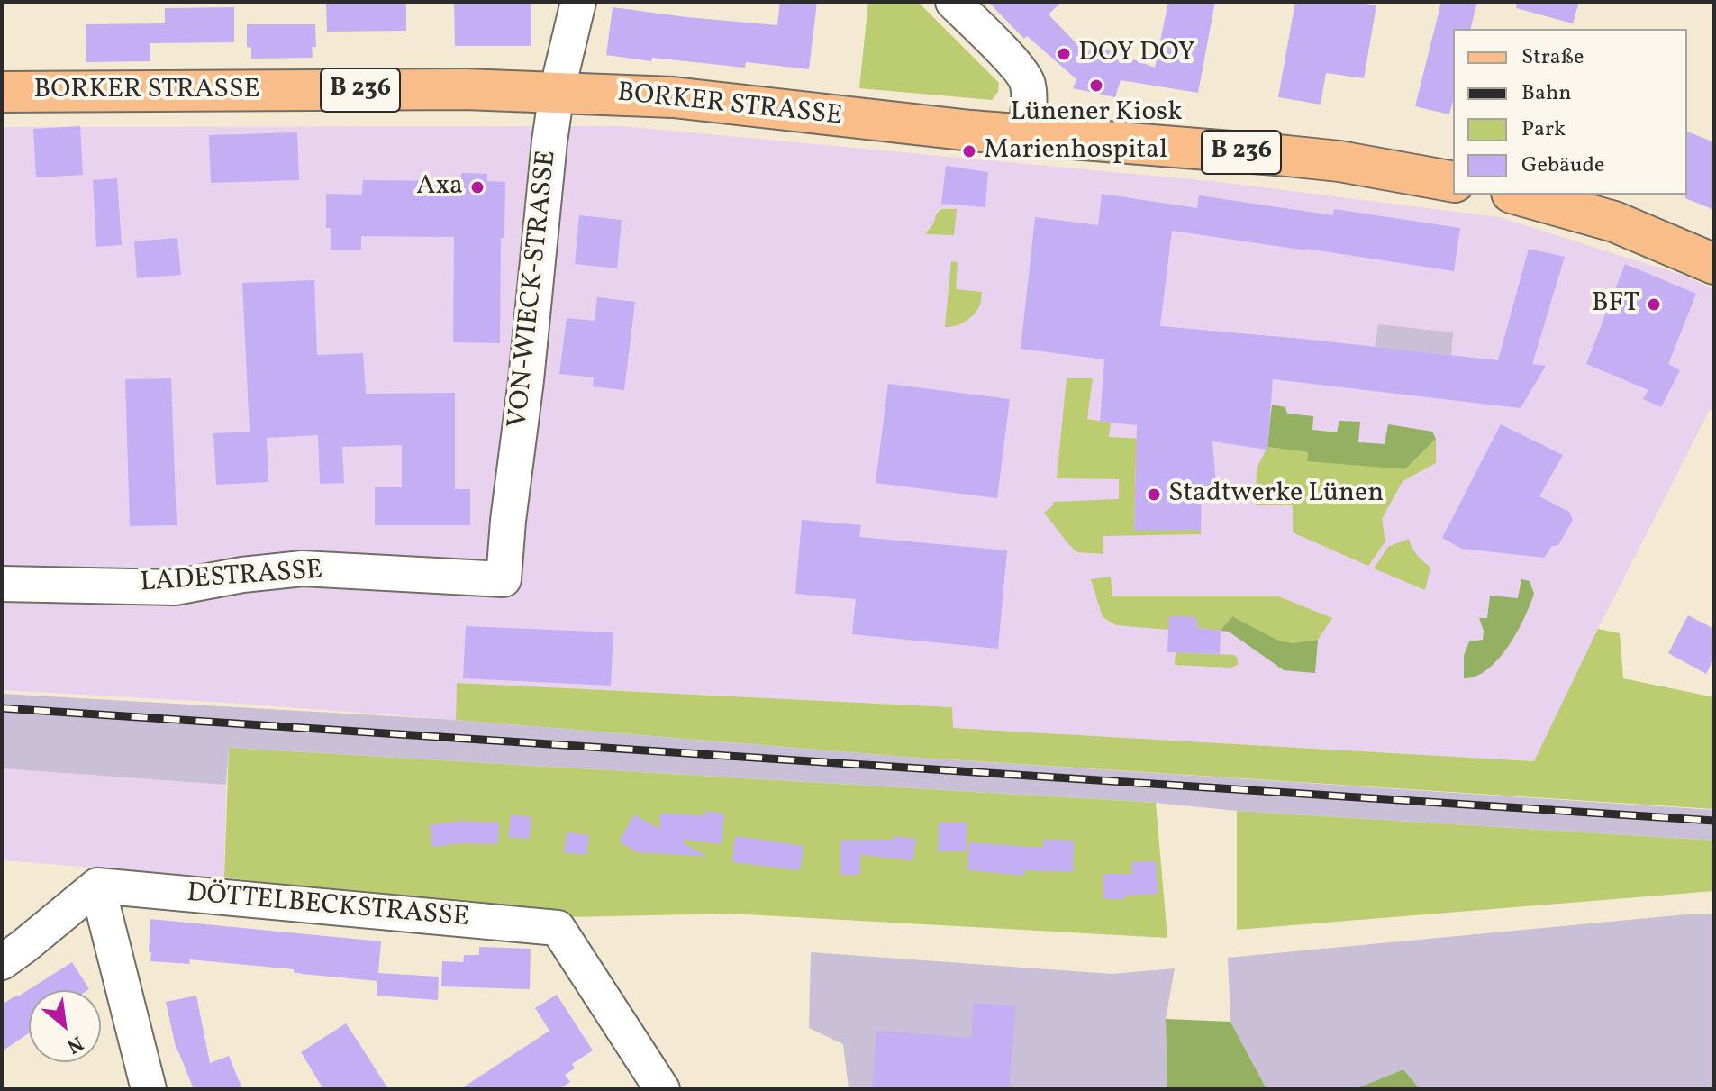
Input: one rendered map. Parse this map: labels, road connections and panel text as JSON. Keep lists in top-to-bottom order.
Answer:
{
  "streets": {
    "main road": ["B 236", "BORKER STRASSE"],
    "street": ["VON-WIECK-STRASSE", "LADESTRASSE", "DÖTTELBECKSTRASSE"]
  },
  "crossings": [
    ["BORKER STRASSE", "VON-WIECK-STRASSE"],
    ["VON-WIECK-STRASSE", "LADESTRASSE"]
  ],
  "places": [
    "DOY DOY",
    "Lünener Kiosk",
    "Marienhospital",
    "Axa",
    "BFT",
    "Stadtwerke Lünen"
  ],
  "legend": [
    "Straße",
    "Bahn",
    "Park",
    "Gebäude"
  ],
  "north": "bottom right"
}
